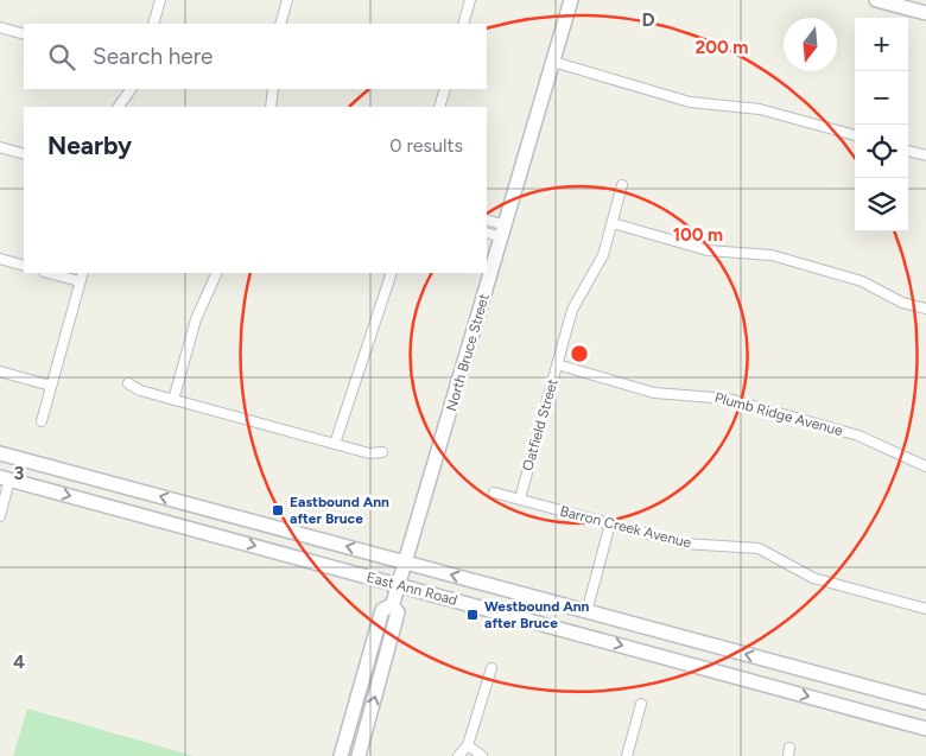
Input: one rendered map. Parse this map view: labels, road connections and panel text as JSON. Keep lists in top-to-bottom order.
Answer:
{
  "streets": {
    "main road": ["North Bruce Street", "East Ann Road"],
    "street": ["Plumb Ridge Avenue", "Oatfield Street", "Barron Creek Avenue"]
  },
  "crossings": [
    ["North Bruce Street", "East Ann Road"],
    ["Plumb Ridge Avenue", "Oatfield Street"],
    ["Oatfield Street", "Barron Creek Avenue"]
  ],
  "places": {
    "transit": ["Eastbound Ann after Bruce", "Westbound Ann after Bruce"]
  },
  "north": "bottom",
  "page": {
    "map_buttons": ["+", "−"],
    "search": "Search here",
    "heading": ["Nearby", "0 results"]
  },
  "grid": {
    "columns": ["D"],
    "rows": ["3", "4"]
  },
  "rings": ["200 m", "100 m"]
}
